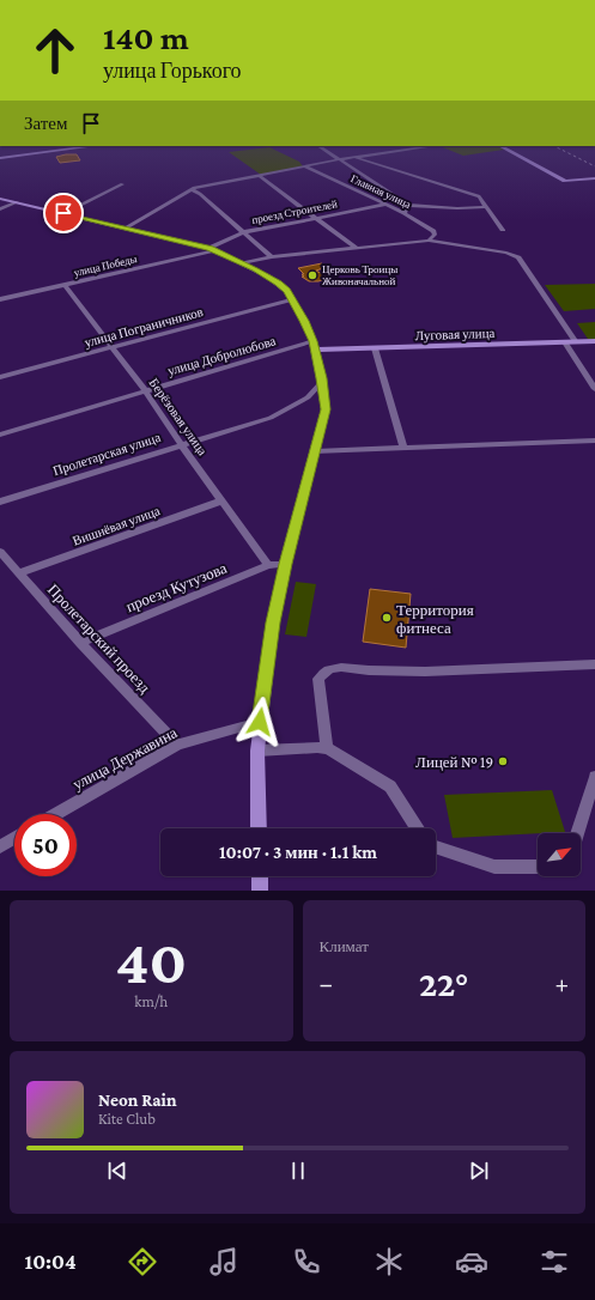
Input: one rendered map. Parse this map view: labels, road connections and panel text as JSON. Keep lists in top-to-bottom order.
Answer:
{
  "streets": {
    "main road": ["Луговая улица"],
    "street": [
      "Главная улица",
      "проезд Строителей",
      "улица Победы",
      "улица Пограничников",
      "улица Добролюбова",
      "Берёзовая улица",
      "Пролетарская улица",
      "Вишнёвая улица",
      "проезд Кутузова",
      "Пролетарский проезд",
      "улица Державина"
    ]
  },
  "crossings": [
    ["Главная улица", "проезд Строителей"],
    ["проезд Строителей", "улица Победы"],
    ["улица Победы", "Берёзовая улица"],
    ["улица Пограничников", "Берёзовая улица"],
    ["Луговая улица", "улица Добролюбова"],
    ["улица Добролюбова", "Берёзовая улица"],
    ["Берёзовая улица", "Пролетарская улица"],
    ["Берёзовая улица", "Вишнёвая улица"],
    ["Берёзовая улица", "проезд Кутузова"],
    ["Вишнёвая улица", "Пролетарский проезд"],
    ["проезд Кутузова", "Пролетарский проезд"],
    ["Пролетарский проезд", "улица Державина"]
  ],
  "places": ["Церковь Троицы Живоначальной", "Территория фитнеса", "Лицей № 19"],
  "north": "top right",
  "page": {
    "turn": ["140 m", "улица Горького"],
    "then": "Затем",
    "limit": "50",
    "trip": "10:07 · 3 мин · 1.1 km",
    "tile": [
      ["40", "km/h"],
      "Климат"
    ],
    "heat": ["−", "22°", "+"],
    "song": ["Neon Rain", "Kite Club"],
    "tabs": "10:04"
  }
}
